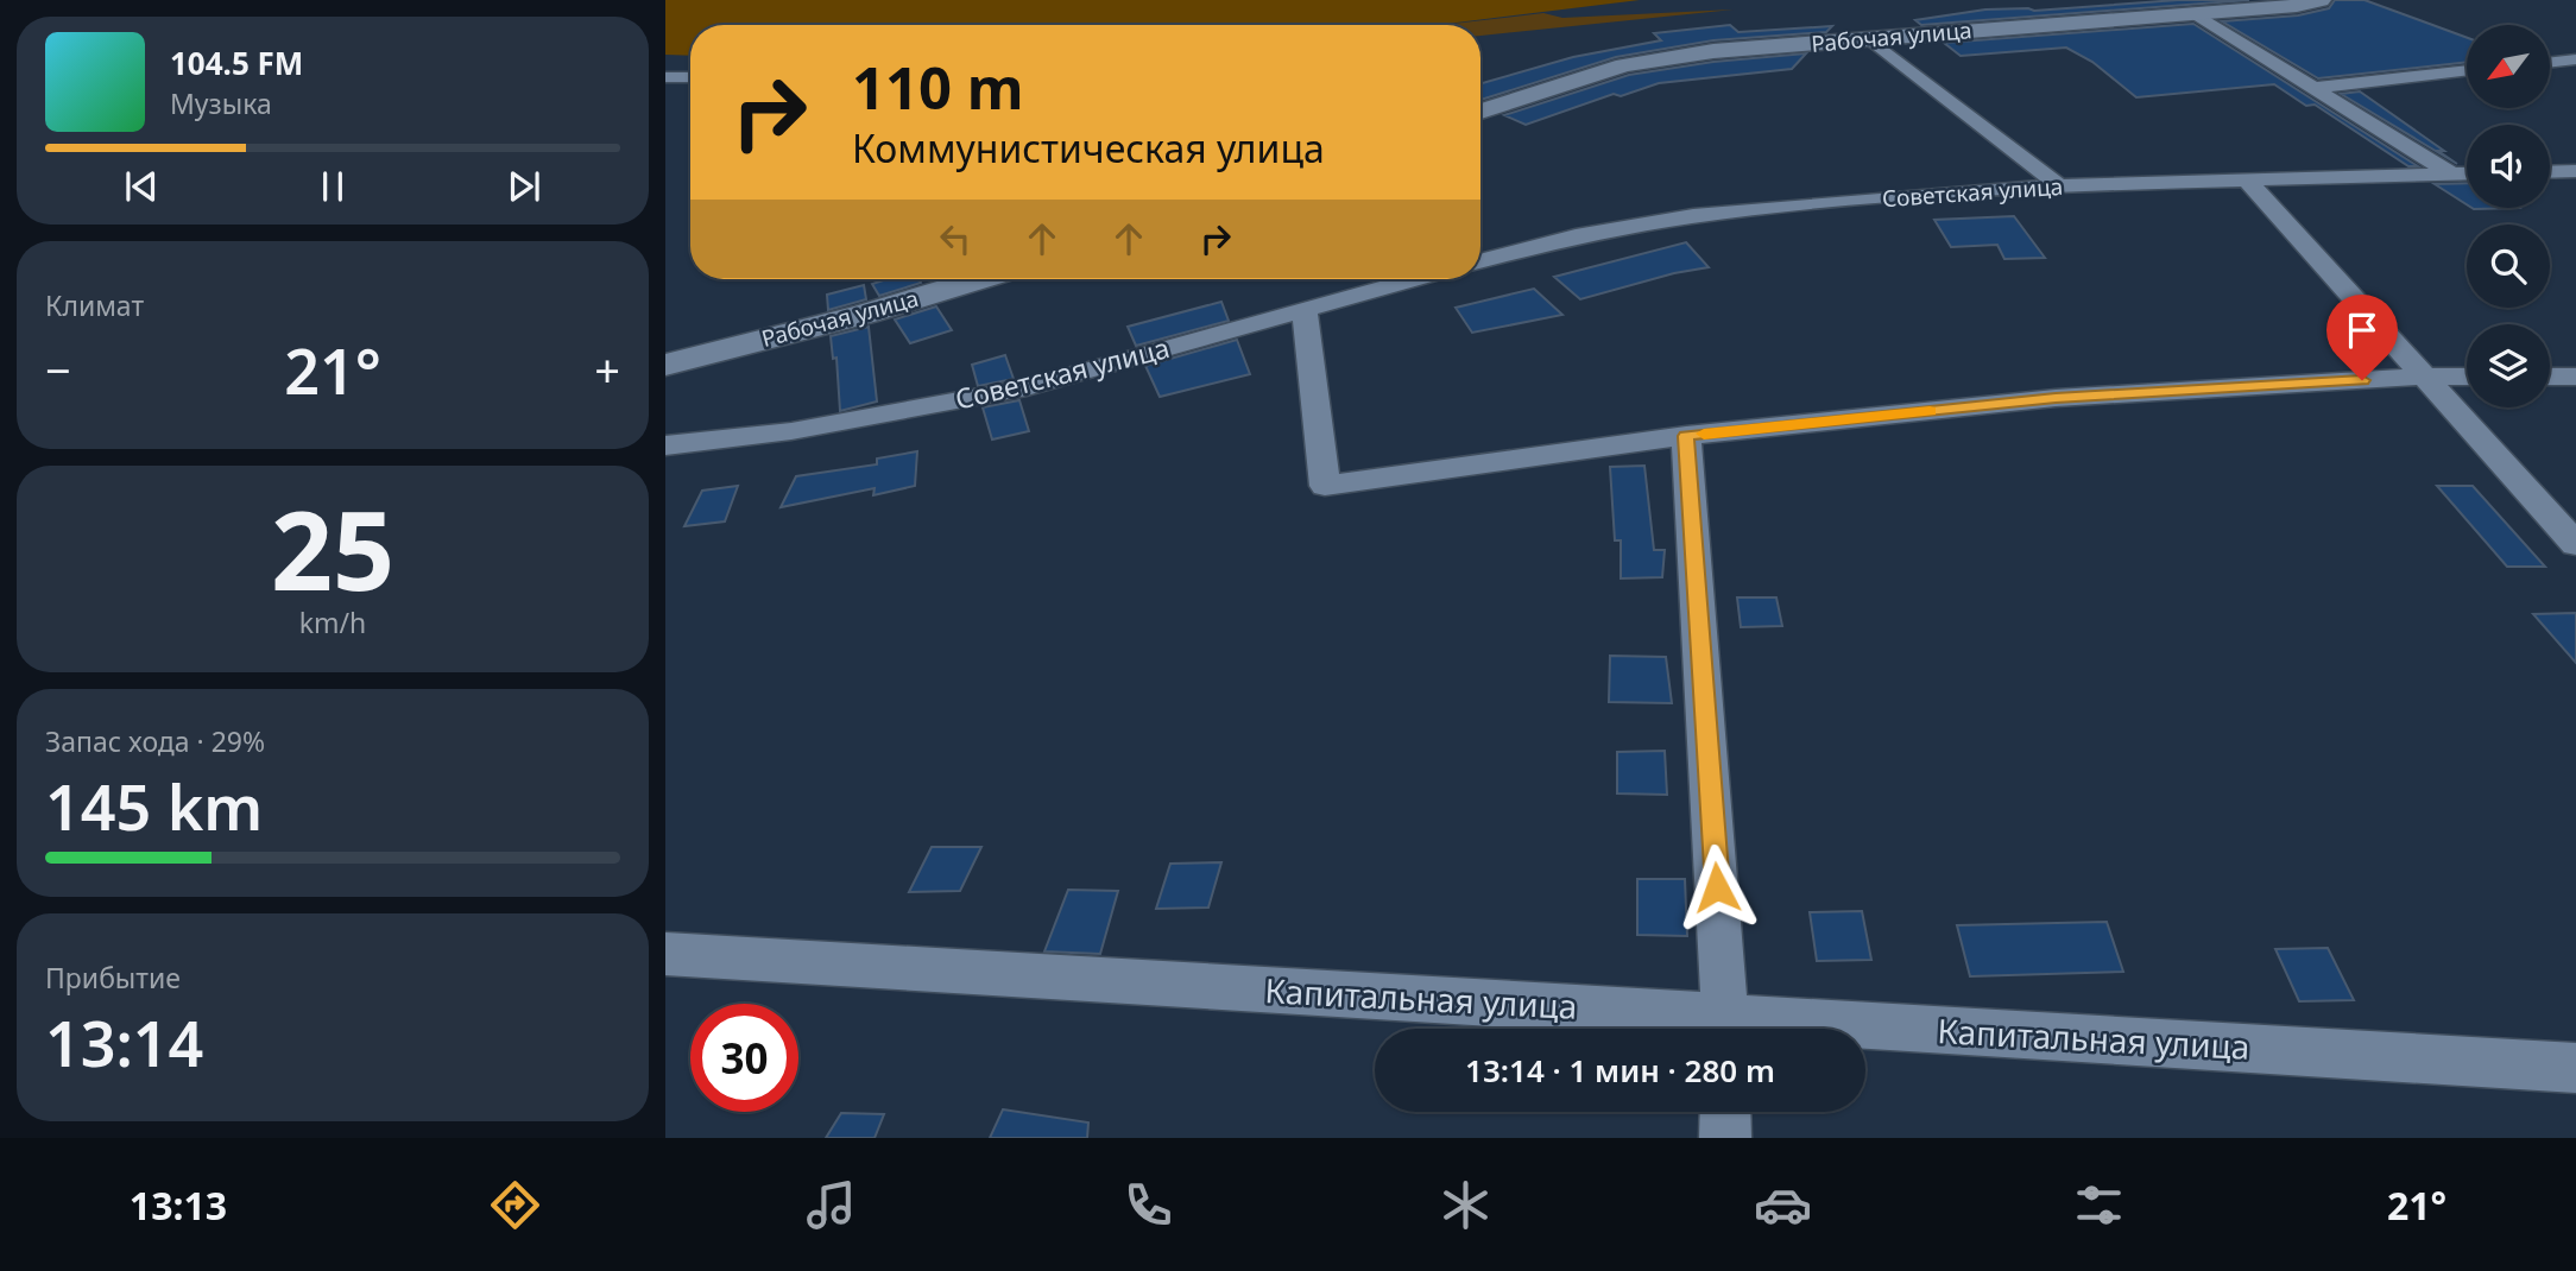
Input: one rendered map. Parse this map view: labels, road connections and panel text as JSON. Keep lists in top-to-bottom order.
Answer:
{
  "streets": {
    "main road": ["Рабочая улица"],
    "street": ["Советская улица", "Капитальная улица"]
  },
  "north": "bottom left",
  "page": {
    "turn": ["110 m", "Коммунистическая улица"],
    "song": ["104.5 FM", "Музыка"],
    "tile": [
      "Климат",
      ["25", "km/h"],
      ["Запас хода · 29%", "145 km"],
      ["Прибытие", "13:14"]
    ],
    "heat": ["−", "21°", "+"],
    "limit": "30",
    "trip": "13:14 · 1 мин · 280 m",
    "tabs": ["13:13", "21°"]
  }
}
